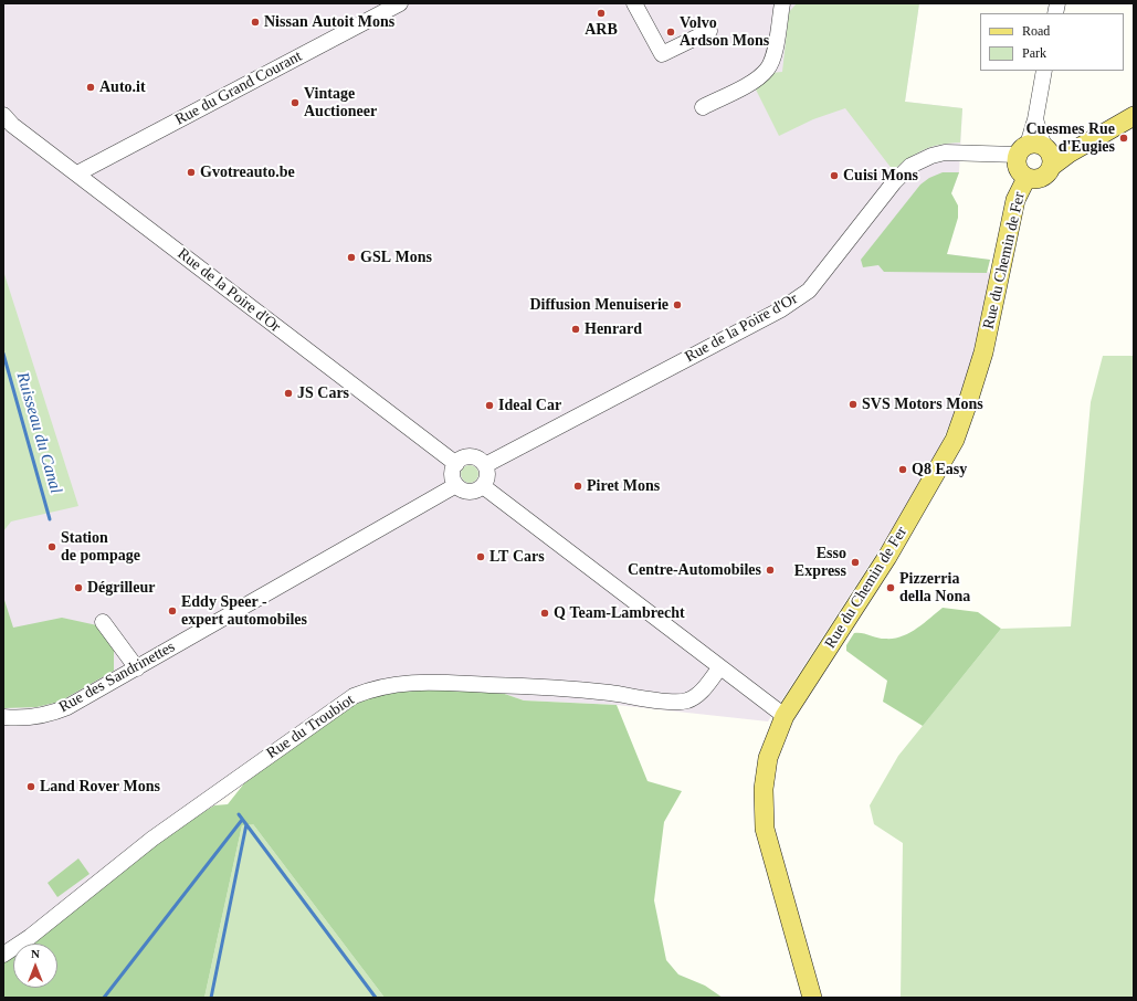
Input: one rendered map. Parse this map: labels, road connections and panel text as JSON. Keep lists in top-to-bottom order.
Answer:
{
  "streets": {
    "main road": ["Rue du Chemin de Fer"],
    "street": [
      "Rue du Grand Courant",
      "Rue de la Poire d'Or",
      "Rue des Sandrinettes",
      "Rue du Troubiot"
    ]
  },
  "crossings": [
    ["Rue du Grand Courant", "Rue de la Poire d'Or"],
    ["Rue du Chemin de Fer", "Rue de la Poire d'Or"],
    ["Rue de la Poire d'Or", "Rue des Sandrinettes"]
  ],
  "water": ["Ruisseau du Canal"],
  "places": [
    "ARB",
    "Nissan Autoit Mons",
    "Volvo Ardson Mons",
    "Auto.it",
    "Vintage Auctioneer",
    "Cuesmes Rue d'Eugies",
    "Gvotreauto.be",
    "Cuisi Mons",
    "GSL Mons",
    "Diffusion Menuiserie",
    "Henrard",
    "JS Cars",
    "SVS Motors Mons",
    "Ideal Car",
    "Q8 Easy",
    "Piret Mons",
    "Station de pompage",
    "LT Cars",
    "Esso Express",
    "Centre-Automobiles",
    "Dégrilleur",
    "Pizzerria della Nona",
    "Eddy Speer - expert automobiles",
    "Q Team-Lambrecht",
    "Land Rover Mons"
  ],
  "legend": ["Road", "Park"],
  "north": "top"
}
